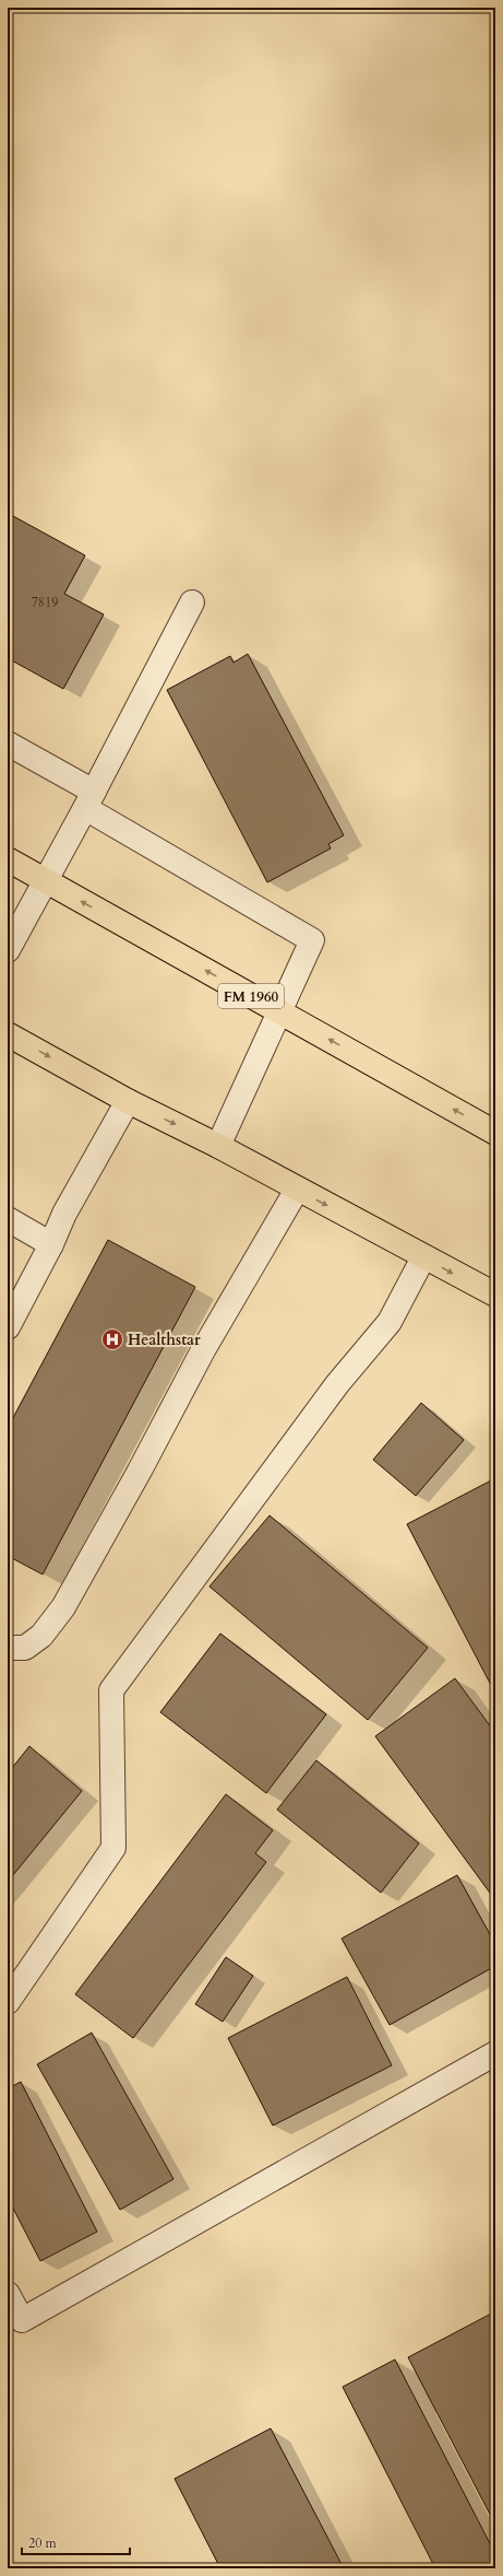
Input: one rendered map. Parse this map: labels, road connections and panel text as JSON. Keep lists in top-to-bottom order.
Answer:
{
  "streets": {
    "main road": ["FM 1960"]
  },
  "places": {
    "hospital": ["Healthstar"]
  },
  "house_numbers": ["7819"],
  "scale_bar": "20 m"
}
